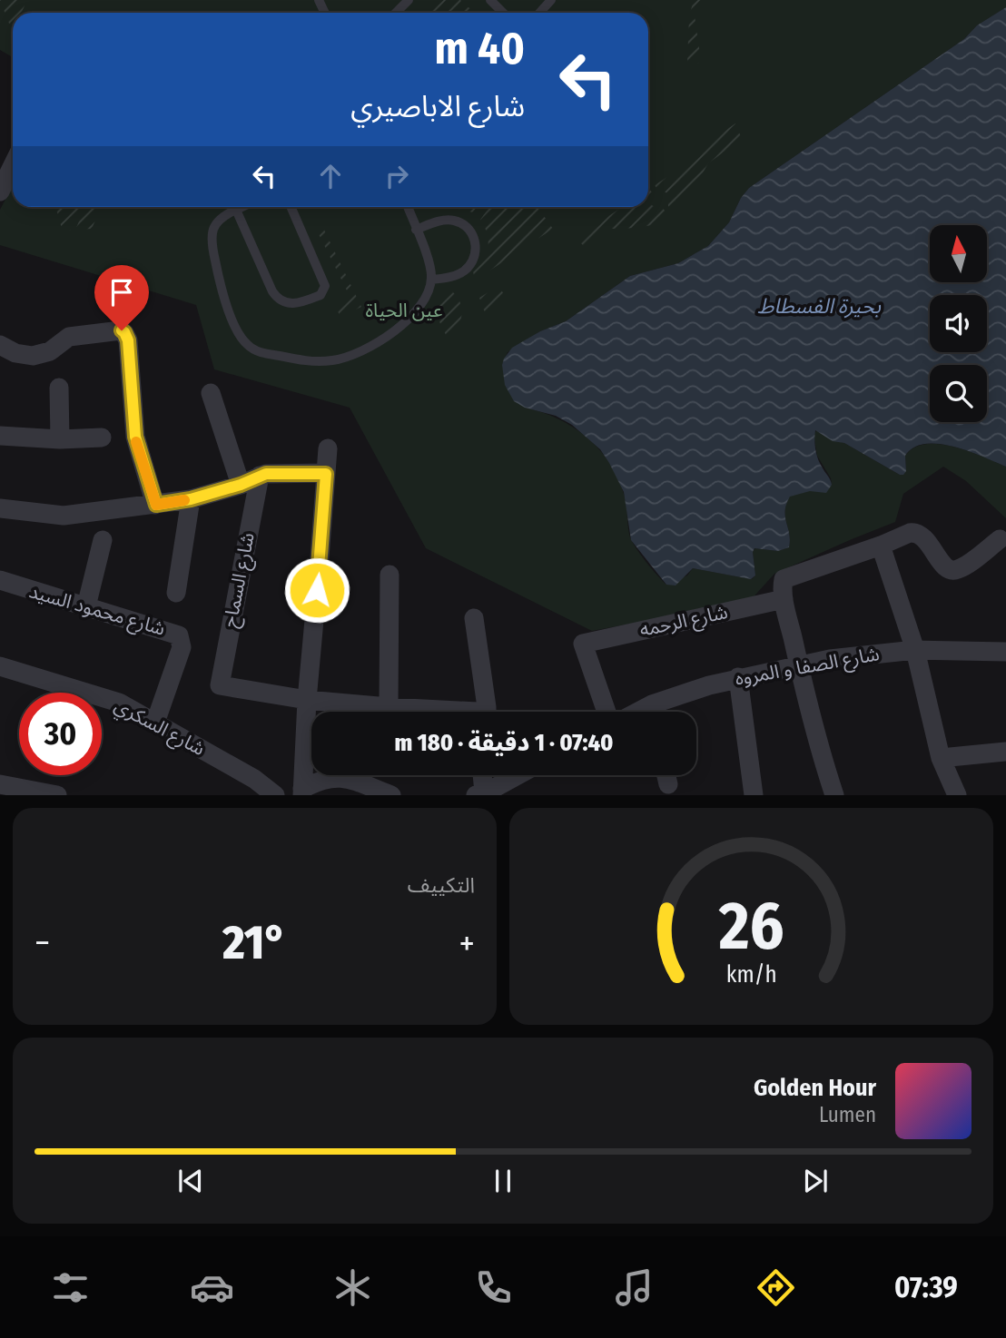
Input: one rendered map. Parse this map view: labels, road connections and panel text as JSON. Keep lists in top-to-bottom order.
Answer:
{
  "streets": {
    "street": [
      "شارع السماح",
      "شارع محمود السيد",
      "شارع الرحمه",
      "شارع الصفا و المروه",
      "شارع السكري"
    ]
  },
  "crossings": [
    ["شارع محمود السيد", "شارع السكري"]
  ],
  "water": ["بحيرة الفسطاط"],
  "parks": ["عين الحياة"],
  "north": "top",
  "page": {
    "turn": ["40 m", "شارع الاباصيري"],
    "limit": "30",
    "trip": "07:40 · 1 دقيقة · 180 m",
    "tile": "التكييف",
    "heat": ["−", "21°", "+"],
    "song": ["Golden Hour", "Lumen"],
    "tabs": "07:39",
    "gauge": ["26", "km/h"]
  }
}
